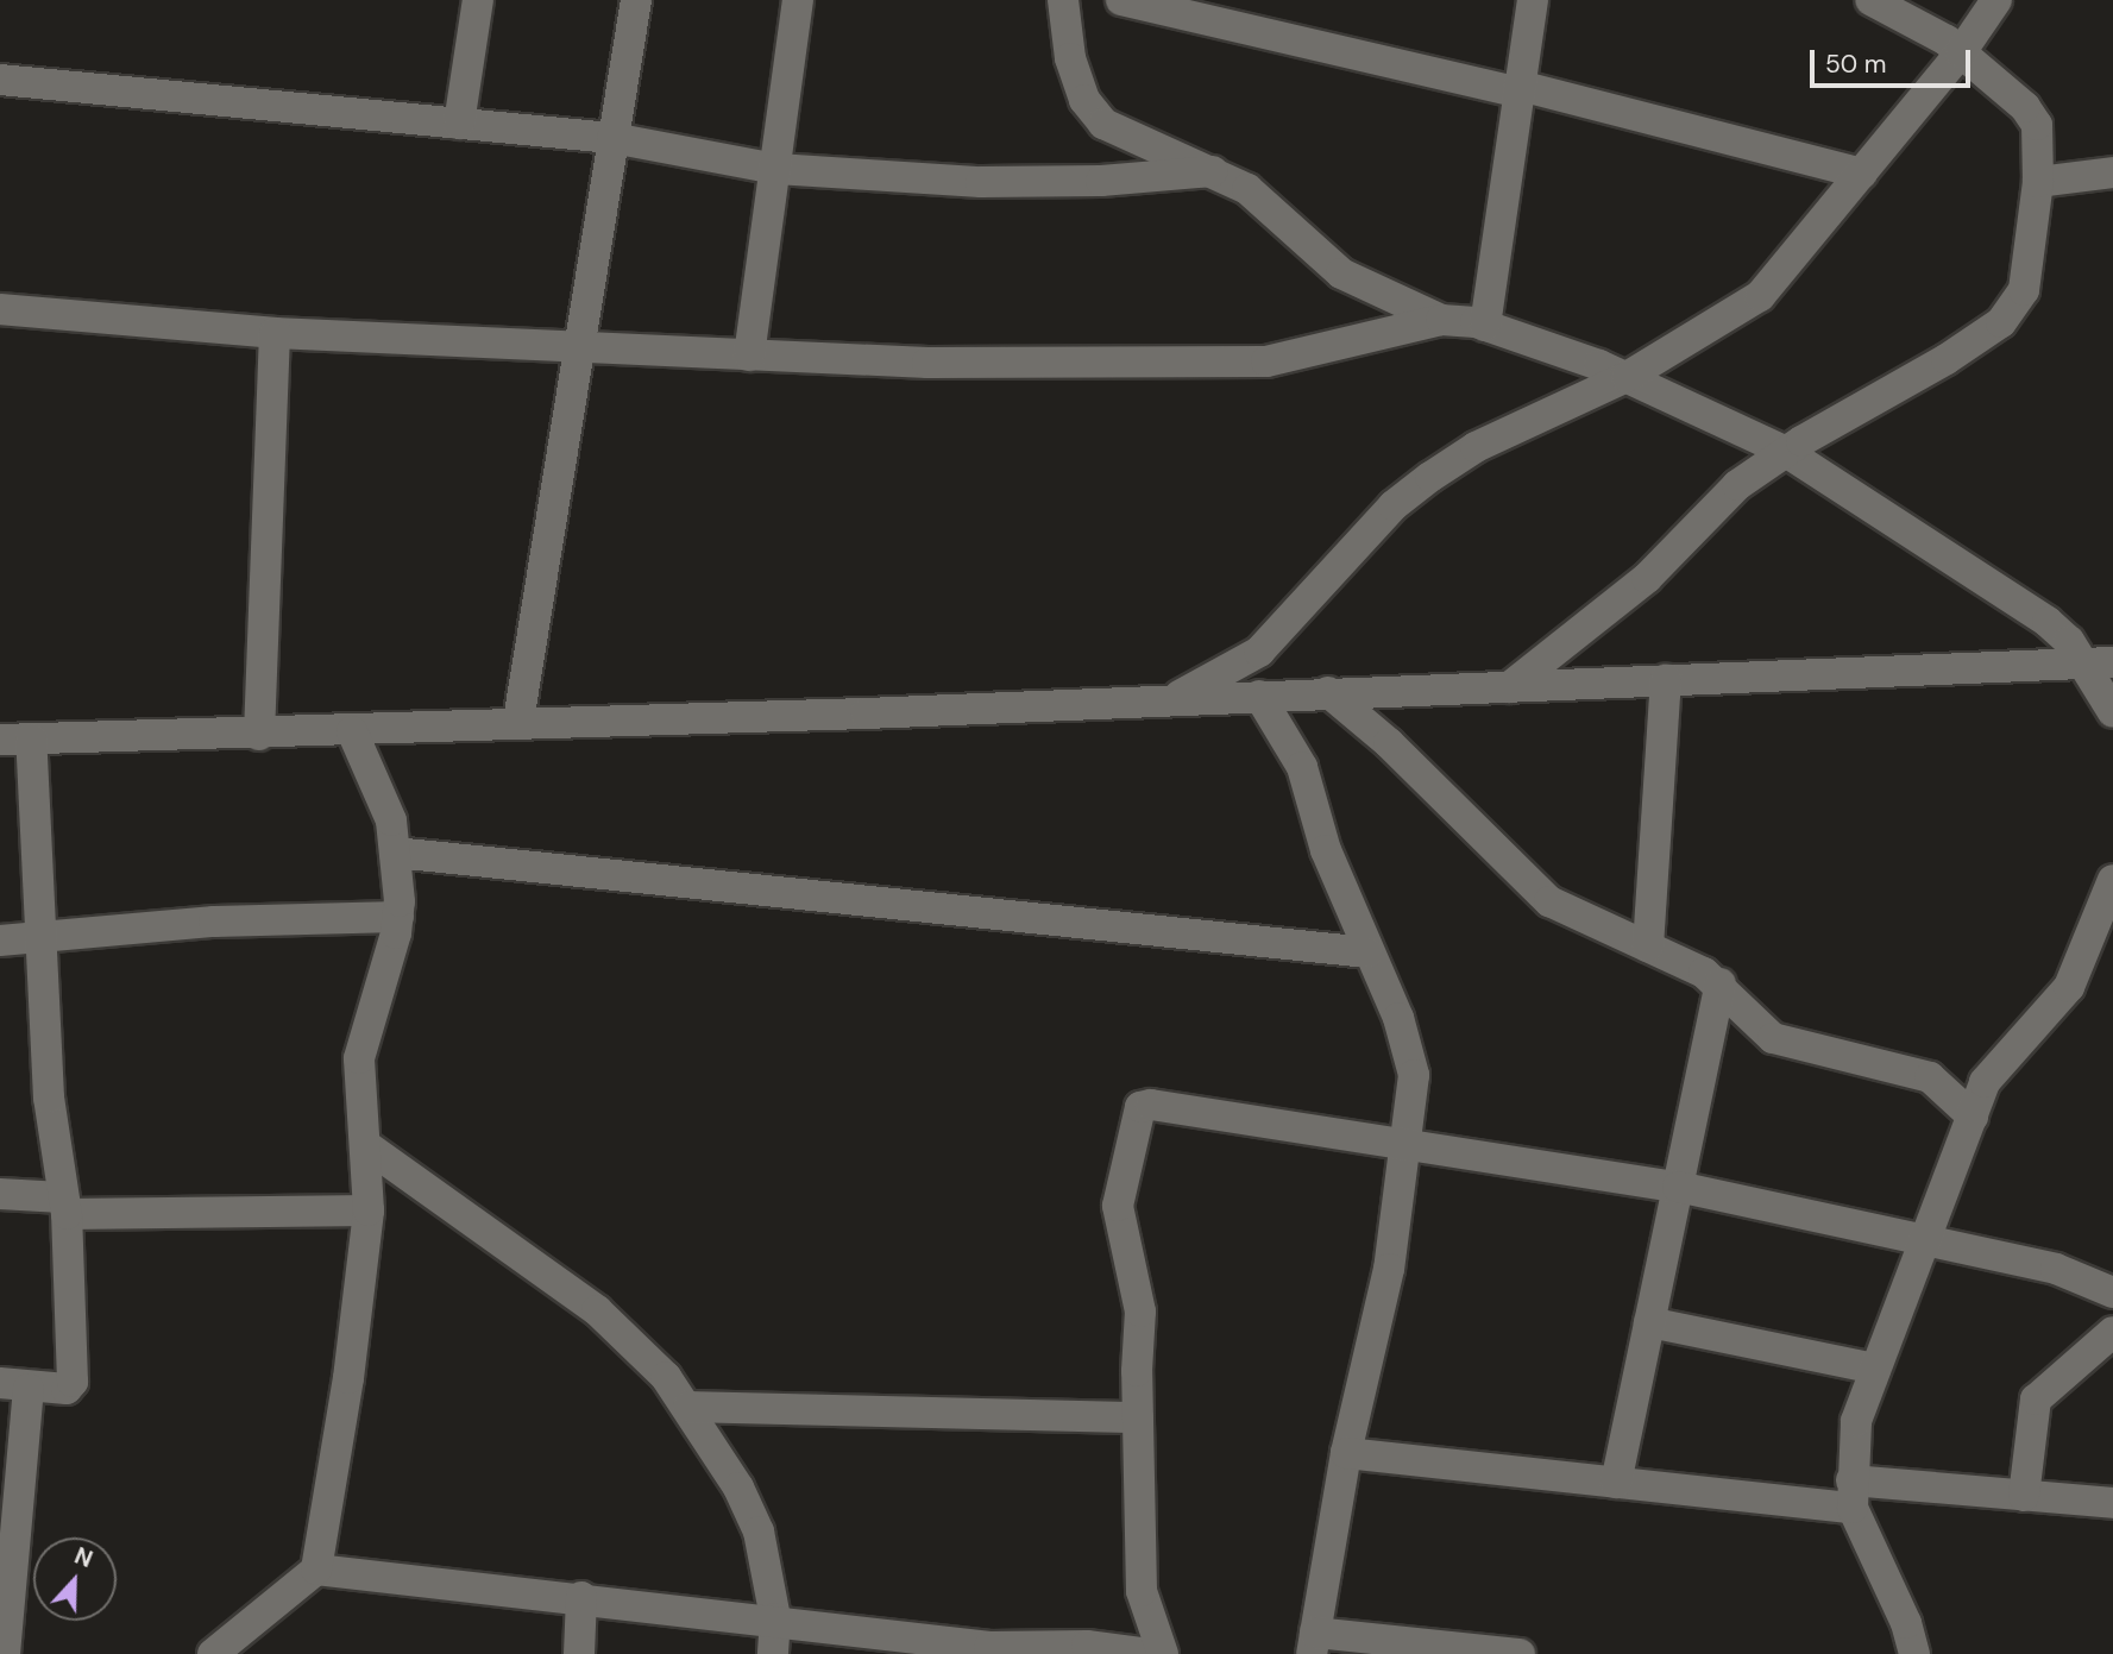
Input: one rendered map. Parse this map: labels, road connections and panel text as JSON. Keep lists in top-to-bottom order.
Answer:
{
  "scale_bar": "50 m",
  "north": "top"
}
